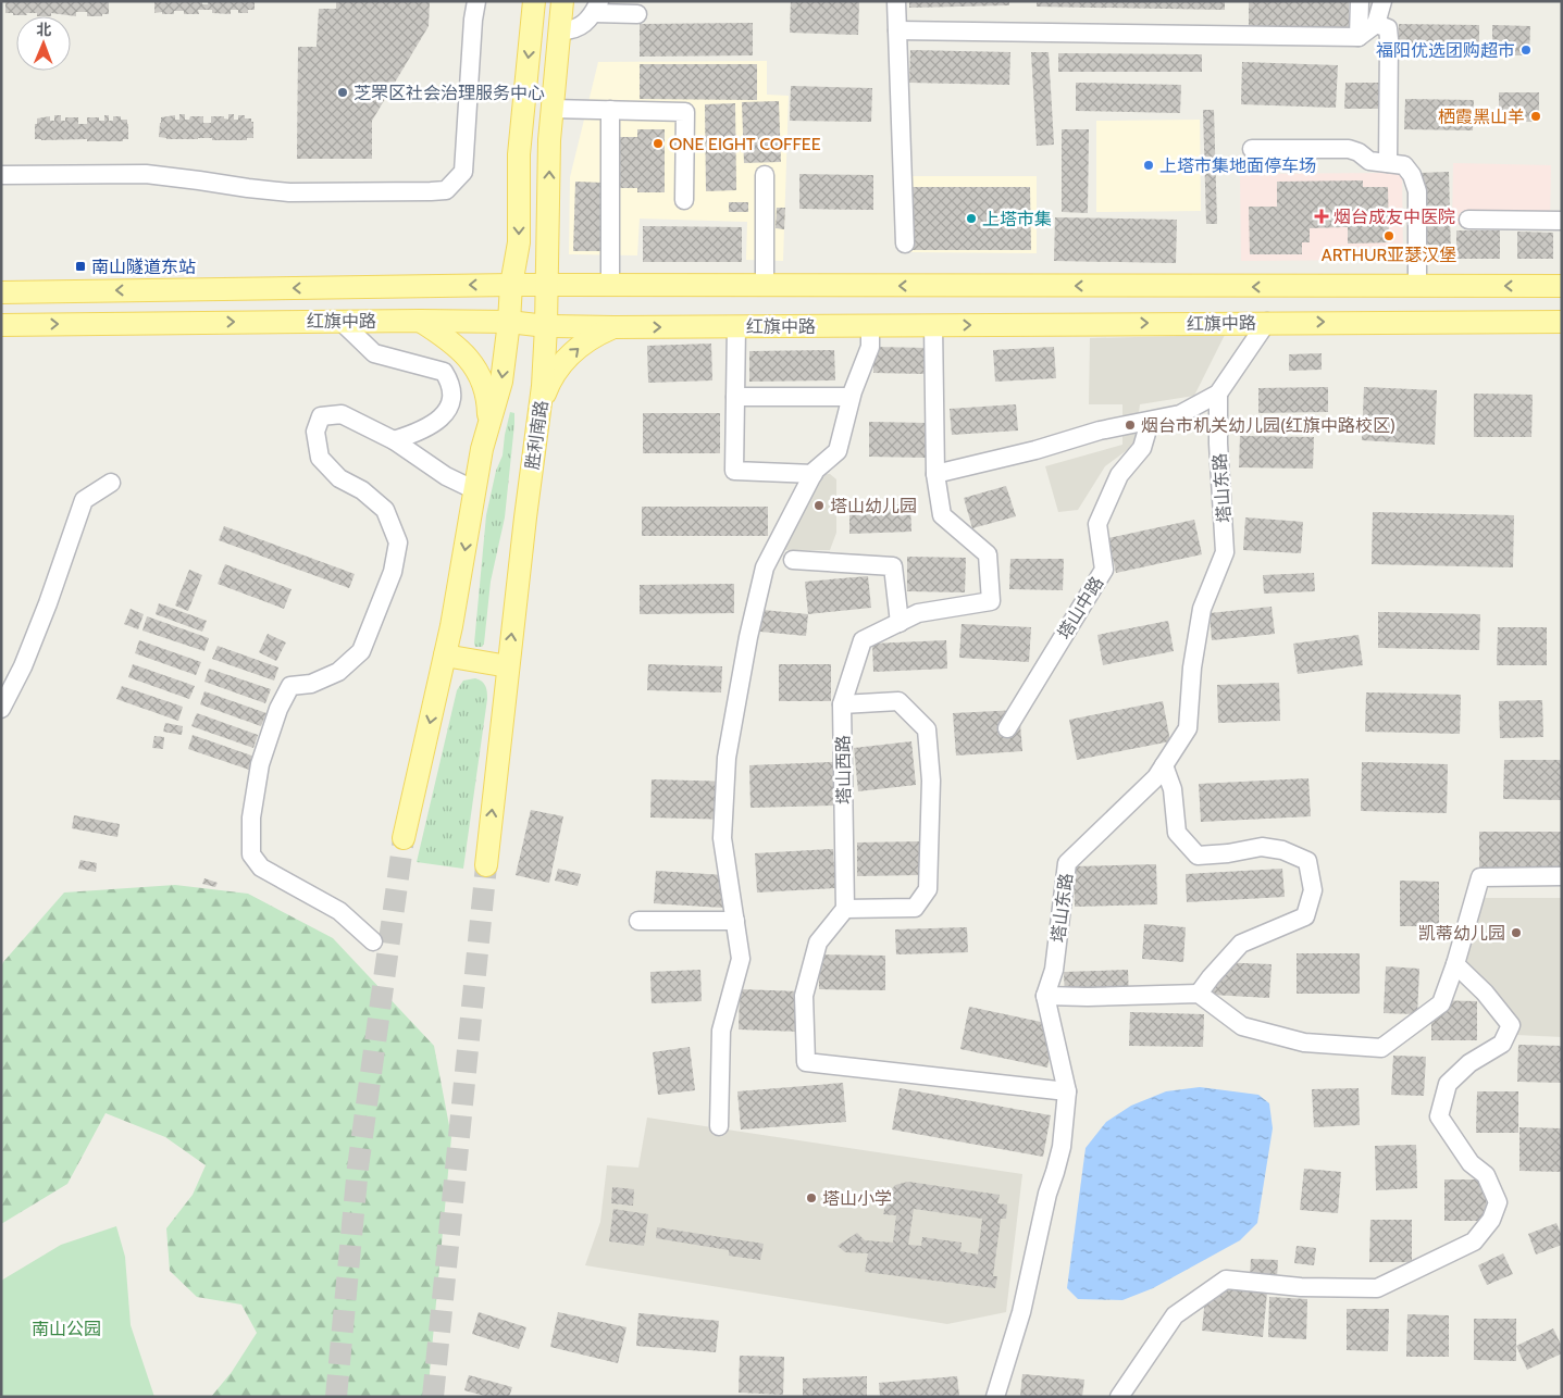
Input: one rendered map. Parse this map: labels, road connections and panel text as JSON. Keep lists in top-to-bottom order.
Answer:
{
  "streets": {
    "main road": ["红旗中路", "胜利南路"],
    "street": ["塔山东路", "塔山中路", "塔山西路"]
  },
  "crossings": [
    ["红旗中路", "胜利南路"],
    ["红旗中路", "塔山西路"]
  ],
  "parks": ["南山公园"],
  "places": {
    "other": [
      "福阳优选团购超市",
      "芝罘区社会治理服务中心",
      "栖霞黑山羊",
      "ONE EIGHT COFFEE",
      "上塔市集地面停车场",
      "上塔市集",
      "ARTHUR亚瑟汉堡",
      "烟台市机关幼儿园(红旗中路校区)",
      "塔山幼儿园",
      "凯蒂幼儿园",
      "塔山小学"
    ],
    "health": ["烟台成友中医院"],
    "transit": ["南山隧道东站"]
  },
  "north": "top"
}
